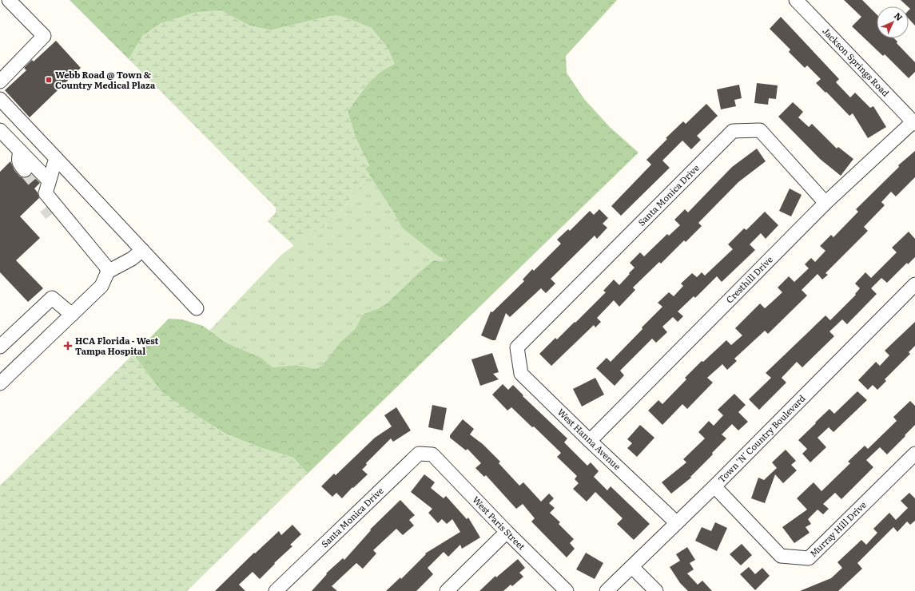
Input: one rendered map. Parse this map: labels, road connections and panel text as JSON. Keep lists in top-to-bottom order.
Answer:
{
  "streets": {
    "street": [
      "Jackson Springs Road",
      "Santa Monica Drive",
      "Cresthill Drive",
      "Town 'N' Country Boulevard",
      "West Hanna Avenue",
      "West Paris Street",
      "Murray Hill Drive"
    ]
  },
  "crossings": [
    ["Jackson Springs Road", "Cresthill Drive"],
    ["Santa Monica Drive", "Cresthill Drive"],
    ["Santa Monica Drive", "West Hanna Avenue"],
    ["Santa Monica Drive", "West Paris Street"],
    ["Cresthill Drive", "West Hanna Avenue"],
    ["Town 'N' Country Boulevard", "West Hanna Avenue"],
    ["Town 'N' Country Boulevard", "Murray Hill Drive"]
  ],
  "places": {
    "transit": ["Webb Road @ Town & Country Medical Plaza"],
    "health": ["HCA Florida - West Tampa Hospital"]
  },
  "north": "top right"
}
